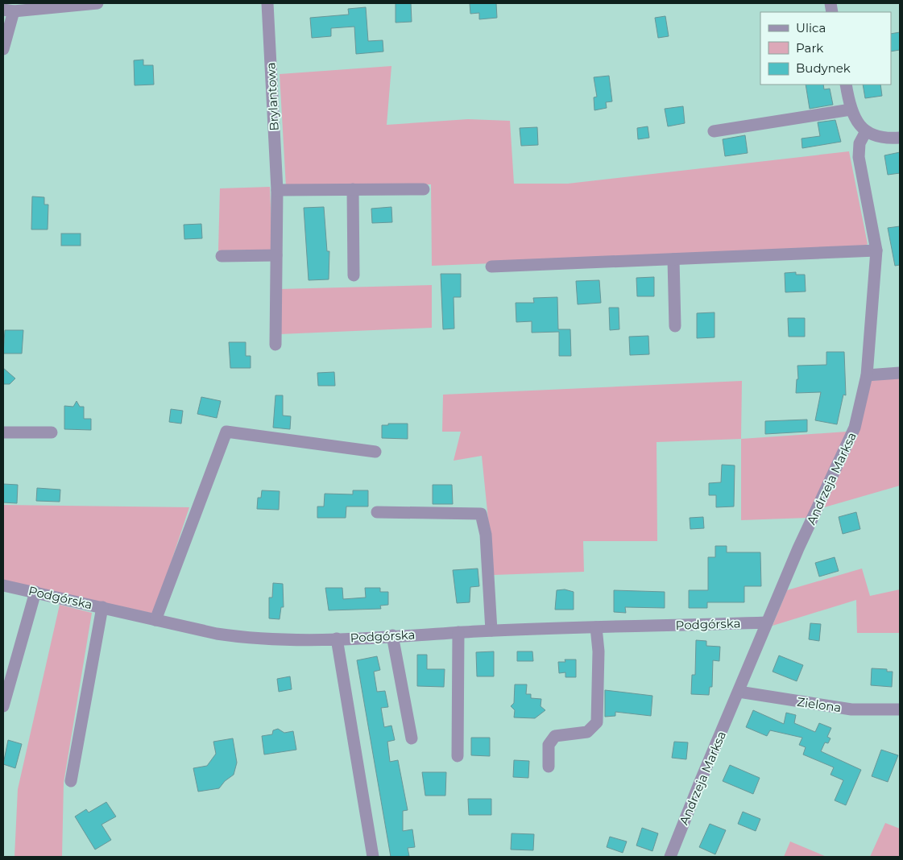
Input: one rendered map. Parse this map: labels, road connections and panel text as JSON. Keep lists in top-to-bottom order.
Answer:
{
  "streets": {
    "street": [
      "Brylantowa",
      "Andrzeja Marksa",
      "Podgórska",
      "Zielona"
    ]
  },
  "crossings": [
    ["Andrzeja Marksa", "Podgórska"],
    ["Andrzeja Marksa", "Zielona"]
  ],
  "legend": ["Ulica", "Park", "Budynek"]
}
